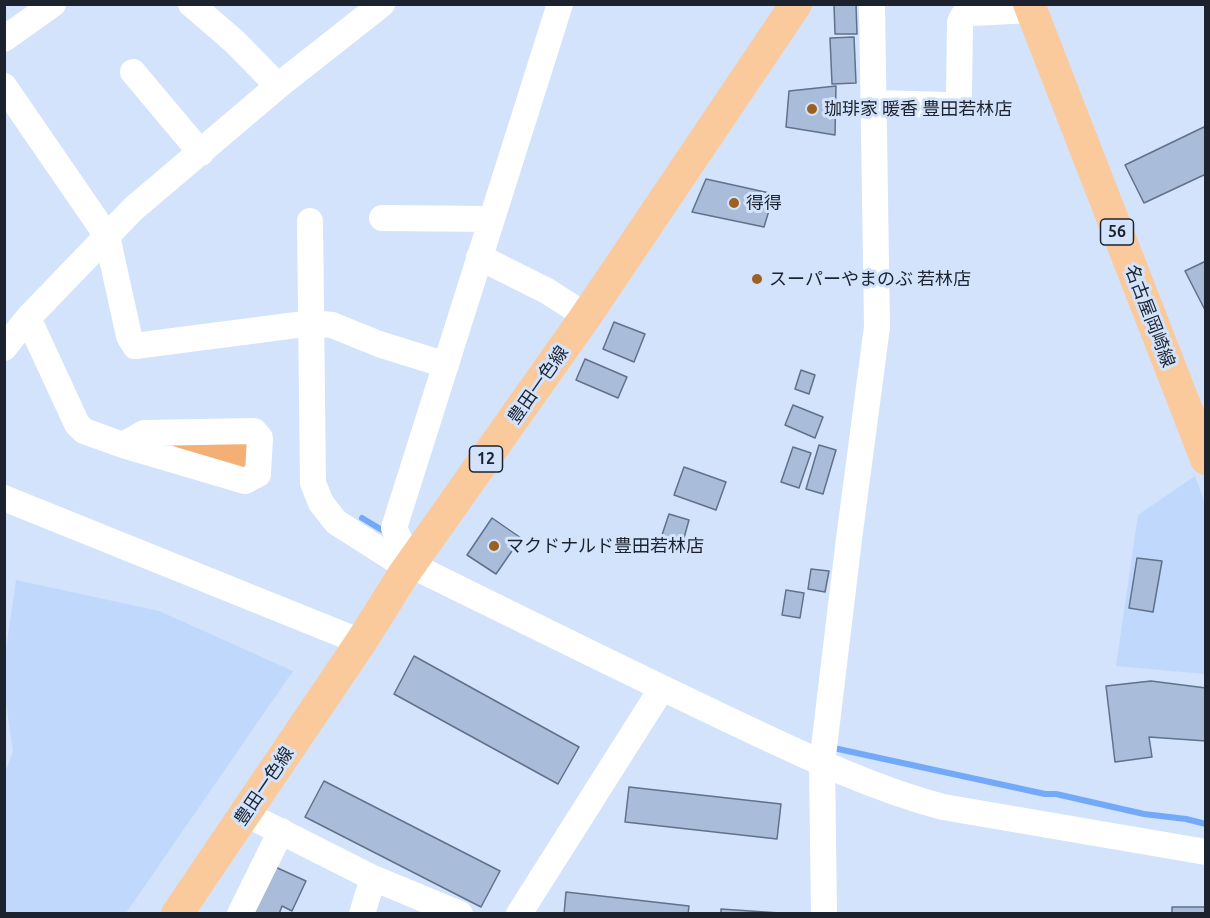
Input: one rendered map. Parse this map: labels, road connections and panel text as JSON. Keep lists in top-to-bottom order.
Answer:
{
  "streets": {
    "main road": [
      "56",
      "名古屋岡崎線",
      "豊田一色線",
      "12"
    ]
  },
  "places": [
    "珈琲家 暖香 豊田若林店",
    "得得",
    "スーパーやまのぶ 若林店",
    "マクドナルド豊田若林店"
  ]
}
